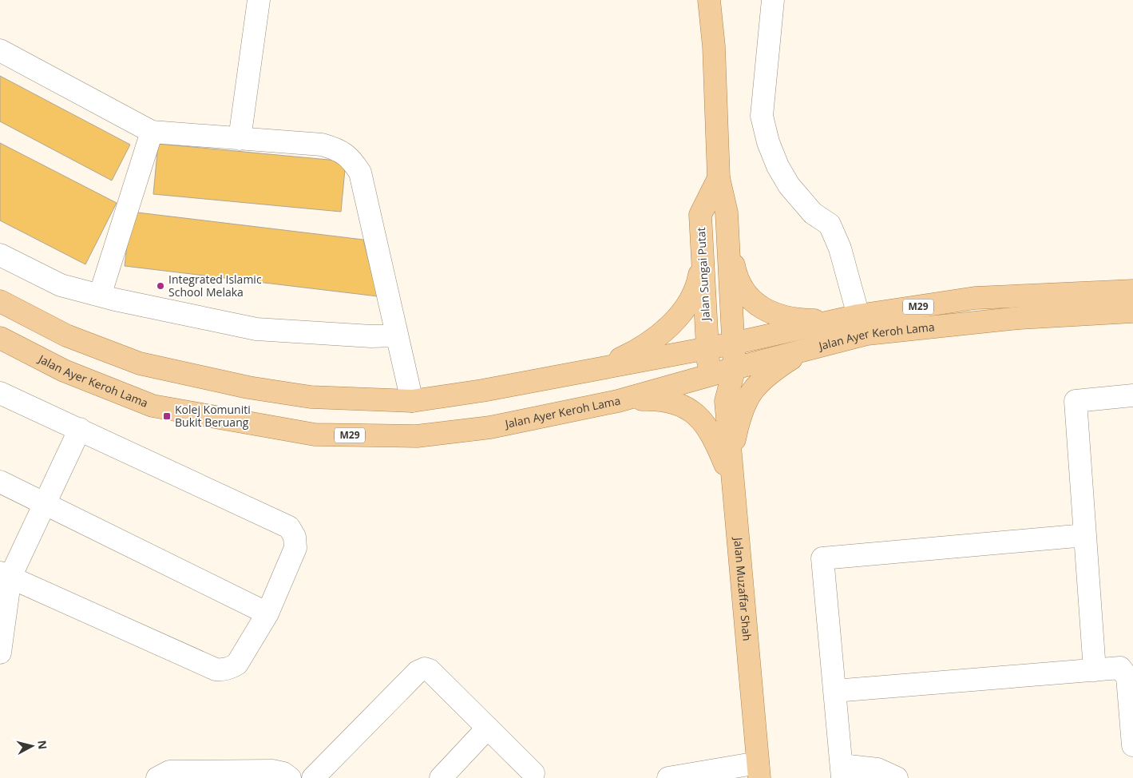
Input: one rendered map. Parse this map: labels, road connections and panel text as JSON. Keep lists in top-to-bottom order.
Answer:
{
  "streets": {
    "main road": [
      "Jalan Sungai Putat",
      "M29",
      "Jalan Ayer Keroh Lama",
      "Jalan Muzaffar Shah"
    ]
  },
  "crossings": [
    ["Jalan Sungai Putat", "Jalan Ayer Keroh Lama"],
    ["Jalan Sungai Putat", "Jalan Muzaffar Shah"],
    ["Jalan Ayer Keroh Lama", "Jalan Muzaffar Shah"]
  ],
  "places": {
    "other": ["Integrated Islamic School Melaka"],
    "transit": ["Kolej Komuniti Bukit Beruang"]
  },
  "north": "right"
}
